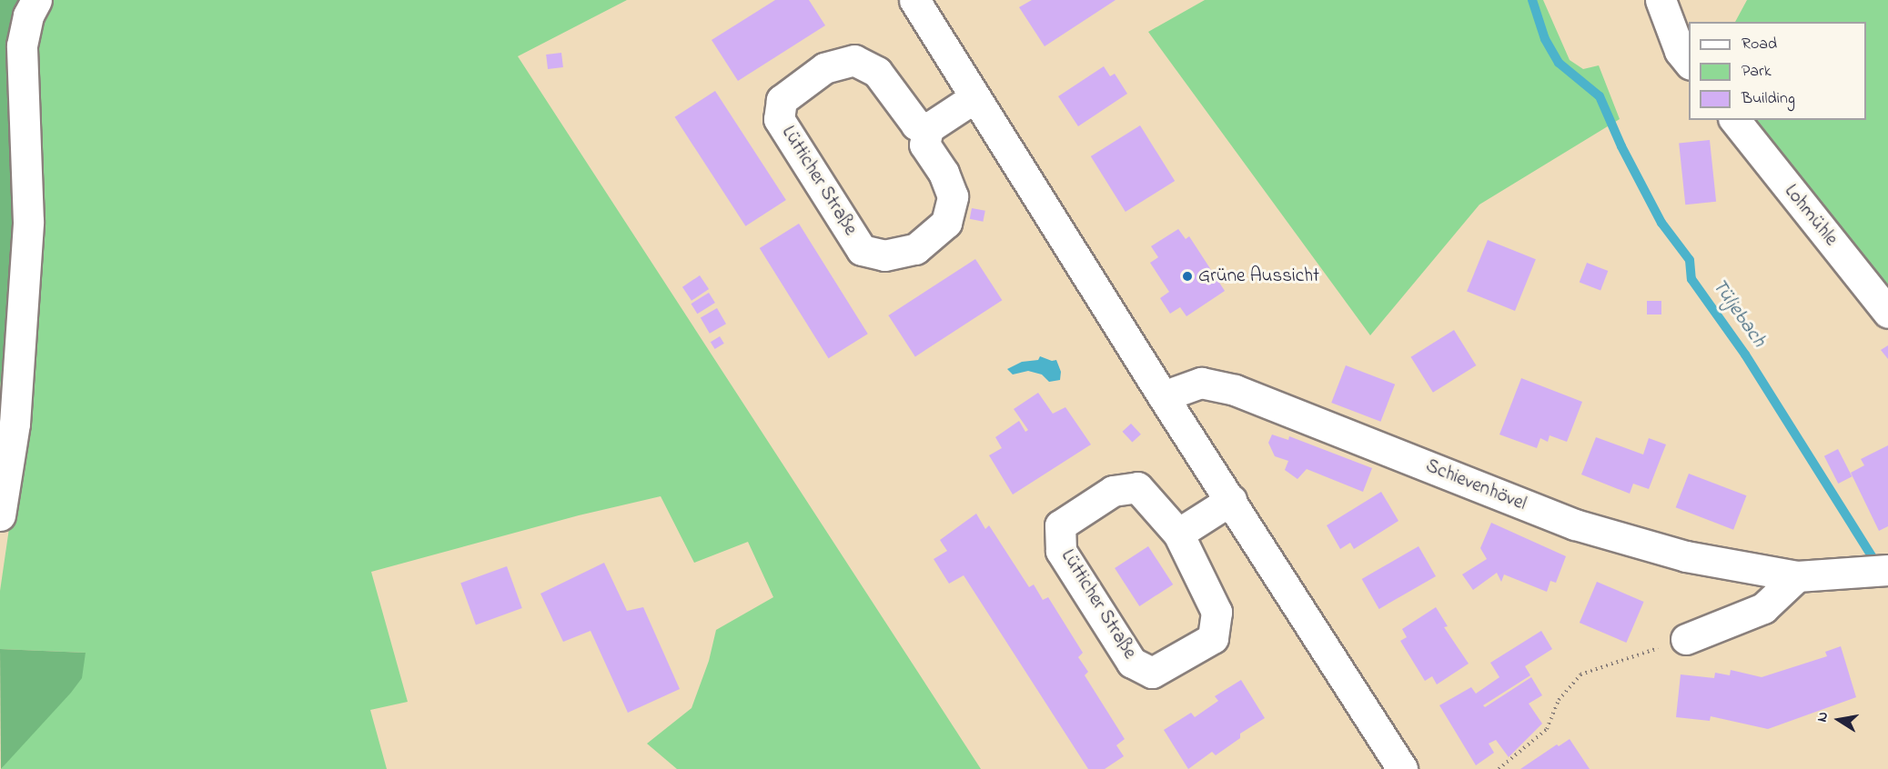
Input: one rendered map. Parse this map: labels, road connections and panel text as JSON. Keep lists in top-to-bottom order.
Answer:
{
  "streets": {
    "street": ["Lütticher Straße", "Lohmühle", "Schievenhövel"]
  },
  "water": ["Tüljebach"],
  "places": ["Grüne Aussicht"],
  "legend": ["Road", "Park", "Building"],
  "north": "left"
}
